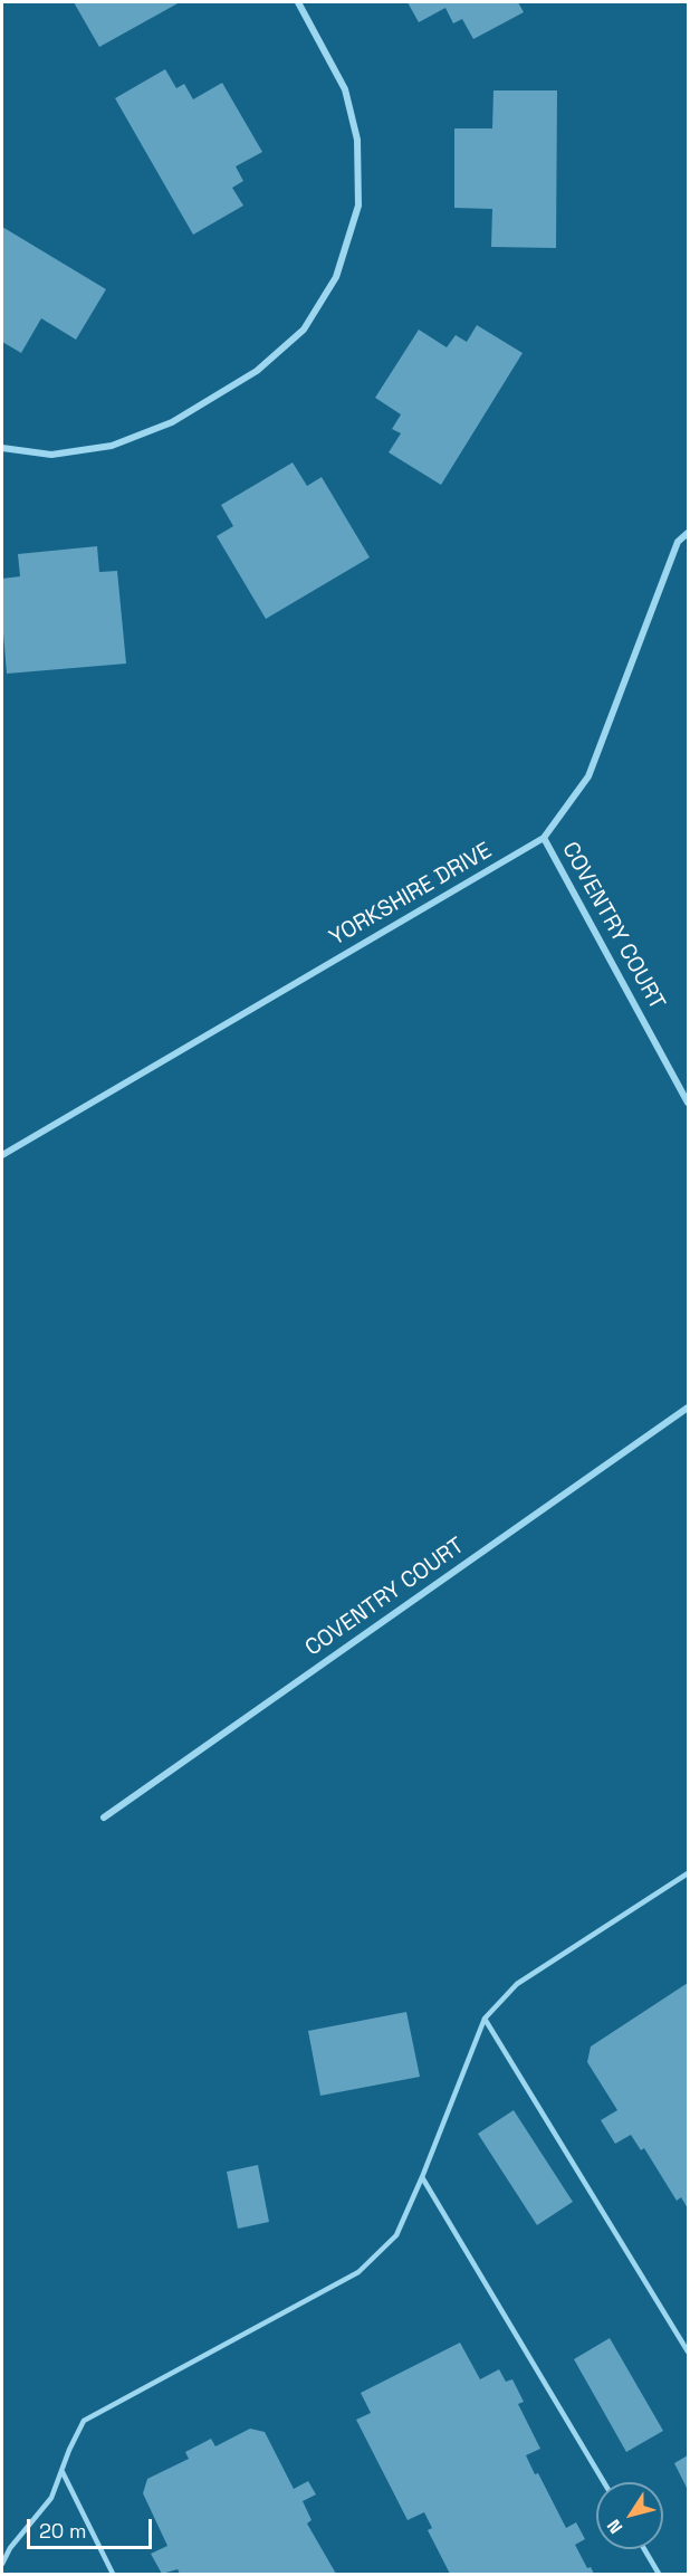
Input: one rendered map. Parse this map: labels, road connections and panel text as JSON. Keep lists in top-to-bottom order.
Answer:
{
  "streets": {
    "street": ["YORKSHIRE DRIVE", "COVENTRY COURT"]
  },
  "crossings": [
    ["YORKSHIRE DRIVE", "COVENTRY COURT"]
  ],
  "scale_bar": "20 m",
  "north": "bottom left"
}
